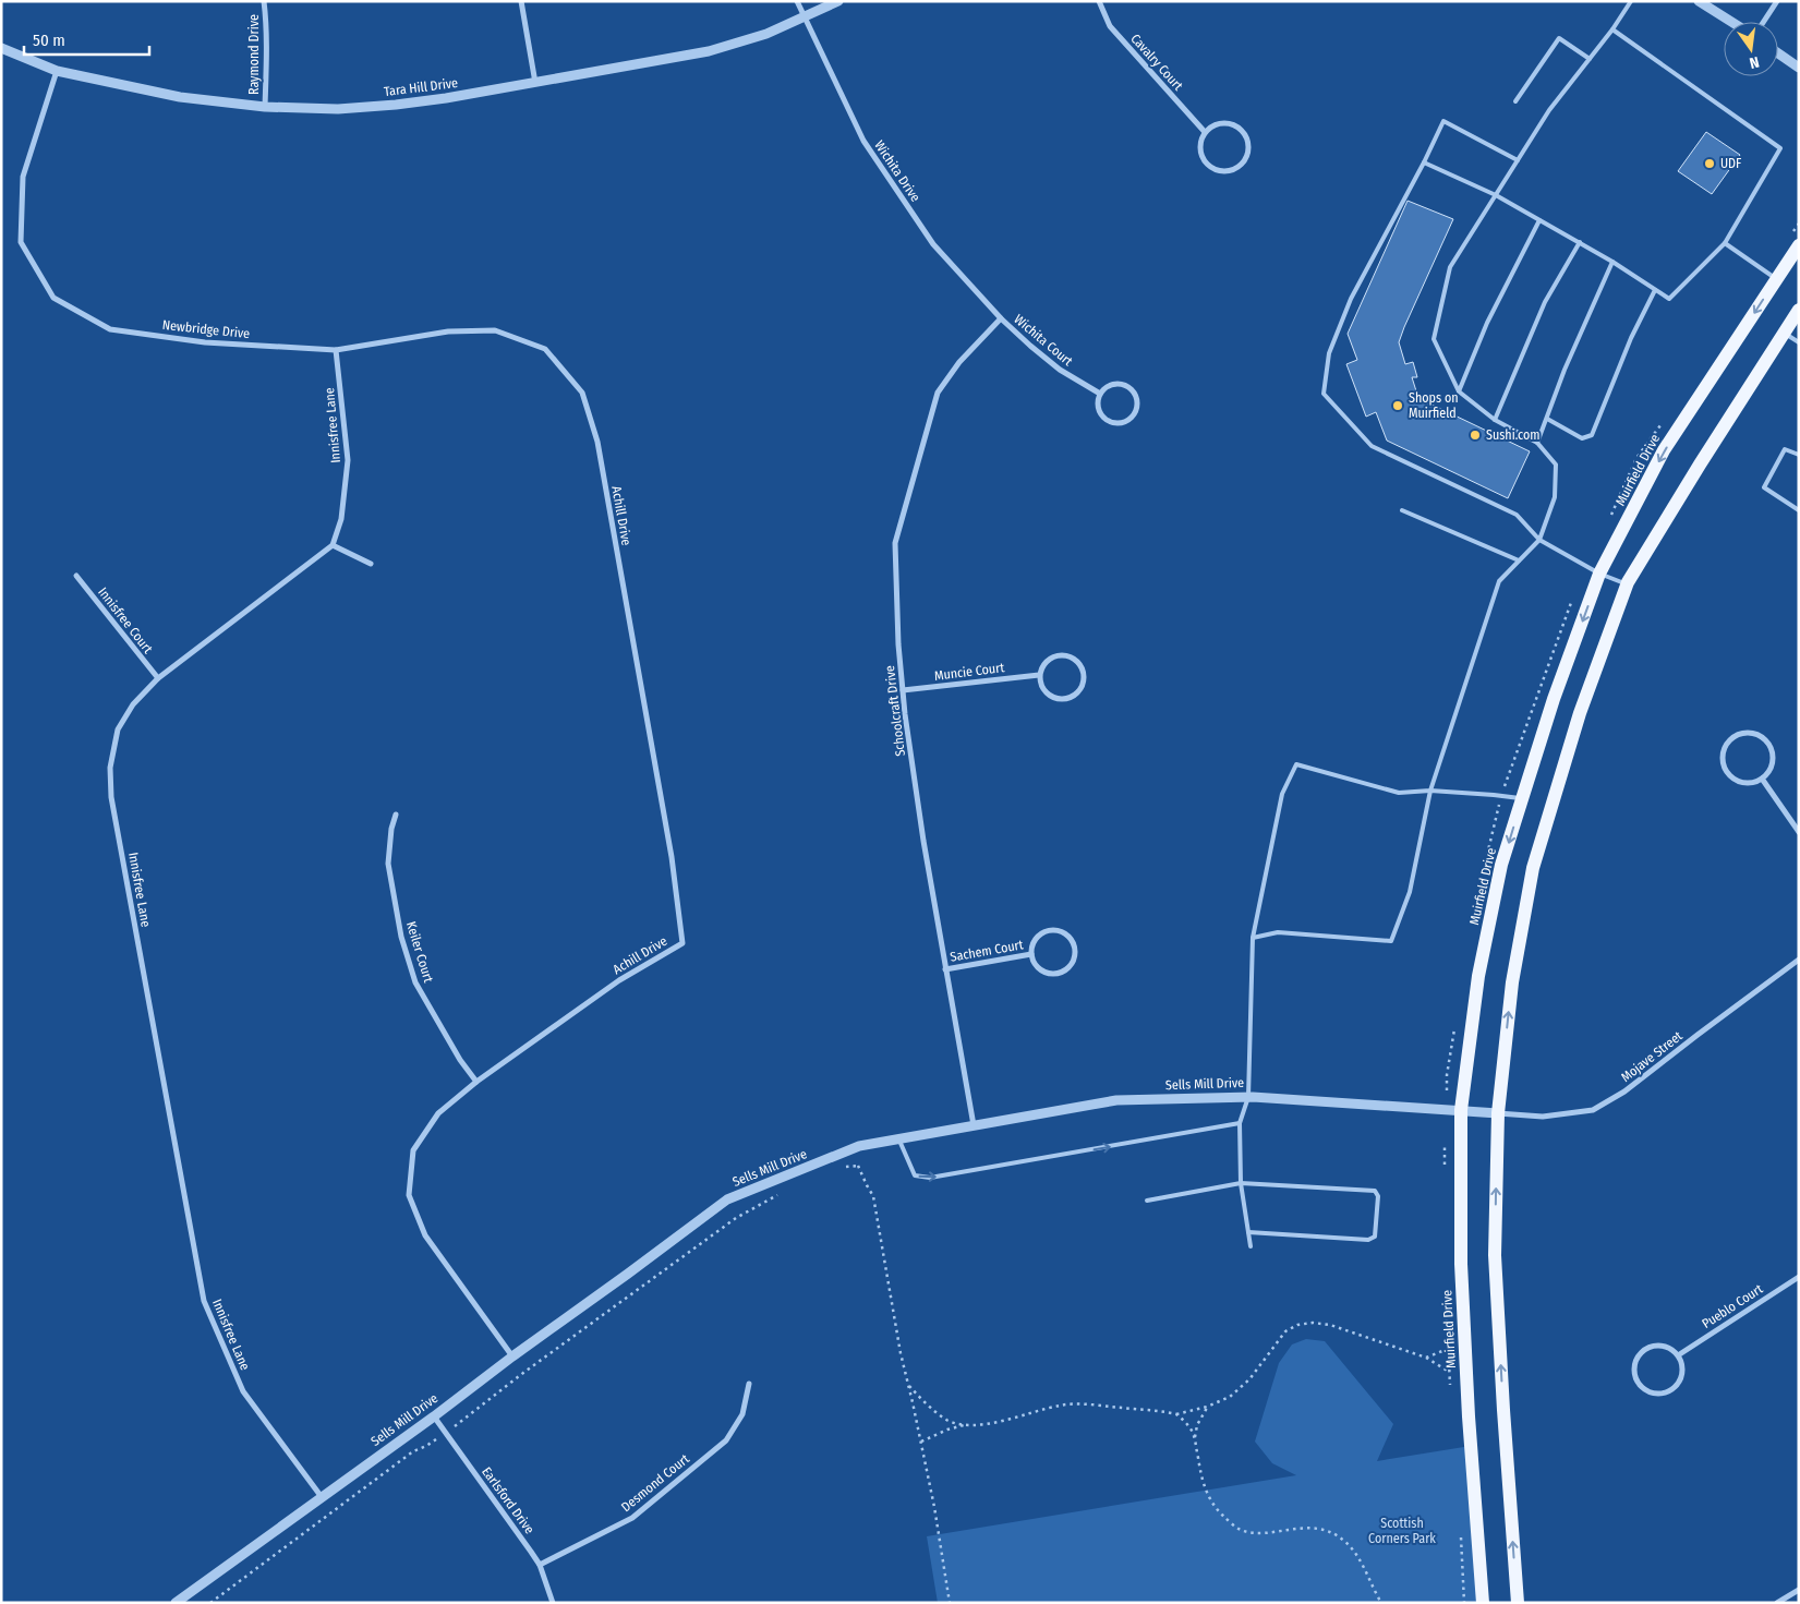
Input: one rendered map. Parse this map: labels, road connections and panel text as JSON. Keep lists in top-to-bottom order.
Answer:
{
  "streets": {
    "main road": ["Muirfield Drive"],
    "street": [
      "Raymond Drive",
      "Cavalry Court",
      "Tara Hill Drive",
      "Wichita Drive",
      "Newbridge Drive",
      "Wichita Court",
      "Innisfree Lane",
      "Achill Drive",
      "Innisfree Court",
      "Muncie Court",
      "Schoolcraft Drive",
      "Sachem Court",
      "Keiler Court",
      "Mojave Street",
      "Sells Mill Drive",
      "Pueblo Court",
      "Desmond Court",
      "Earlsford Drive"
    ]
  },
  "crossings": [
    ["Raymond Drive", "Tara Hill Drive"],
    ["Tara Hill Drive", "Wichita Drive"],
    ["Tara Hill Drive", "Newbridge Drive"],
    ["Wichita Drive", "Wichita Court"],
    ["Wichita Drive", "Schoolcraft Drive"],
    ["Newbridge Drive", "Innisfree Lane"],
    ["Newbridge Drive", "Achill Drive"],
    ["Wichita Court", "Schoolcraft Drive"],
    ["Innisfree Lane", "Innisfree Court"],
    ["Innisfree Lane", "Sells Mill Drive"],
    ["Muirfield Drive", "Sells Mill Drive"],
    ["Achill Drive", "Keiler Court"],
    ["Achill Drive", "Sells Mill Drive"],
    ["Muncie Court", "Schoolcraft Drive"],
    ["Schoolcraft Drive", "Sachem Court"],
    ["Schoolcraft Drive", "Sells Mill Drive"],
    ["Mojave Street", "Sells Mill Drive"],
    ["Sells Mill Drive", "Earlsford Drive"],
    ["Desmond Court", "Earlsford Drive"]
  ],
  "parks": ["Scottish Corners Park"],
  "places": ["UDF", "Shops on Muirfield", "Sushi.com"],
  "scale_bar": "50 m",
  "north": "bottom"
}
